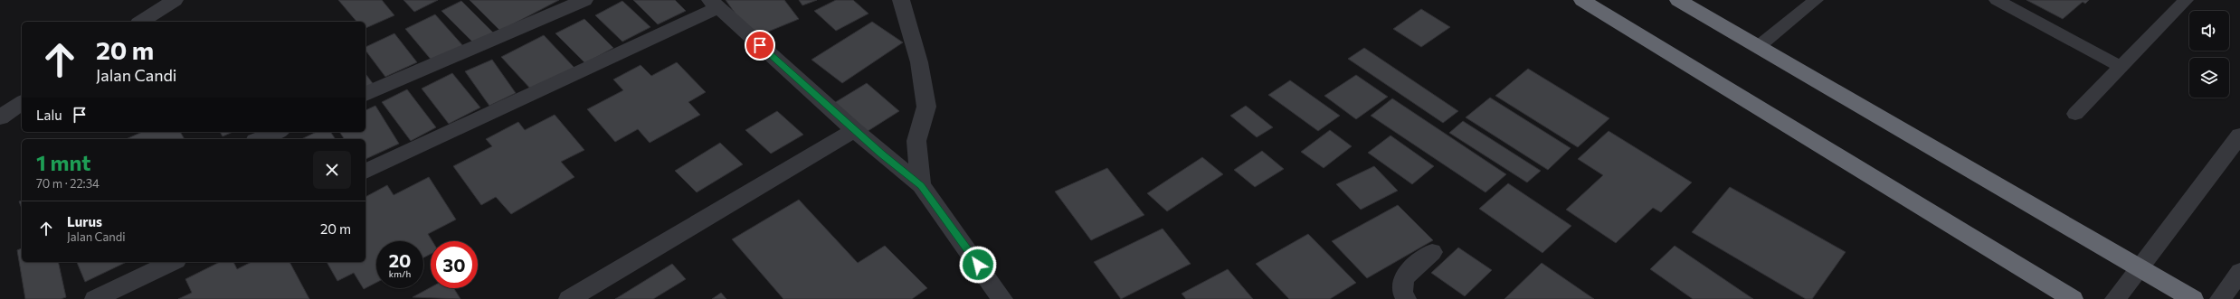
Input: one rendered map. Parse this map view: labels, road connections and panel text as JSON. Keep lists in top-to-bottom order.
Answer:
{
  "page": {
    "turn": ["20 m", "Jalan Candi"],
    "then": "Lalu",
    "heading": ["1 mnt", "70 m · 22:34"],
    "list": [
      {
        "name": "Lurus",
        "note": "Jalan Candi",
        "value": "20 m"
      }
    ],
    "speed": "20 km/h",
    "limit": "30"
  }
}
